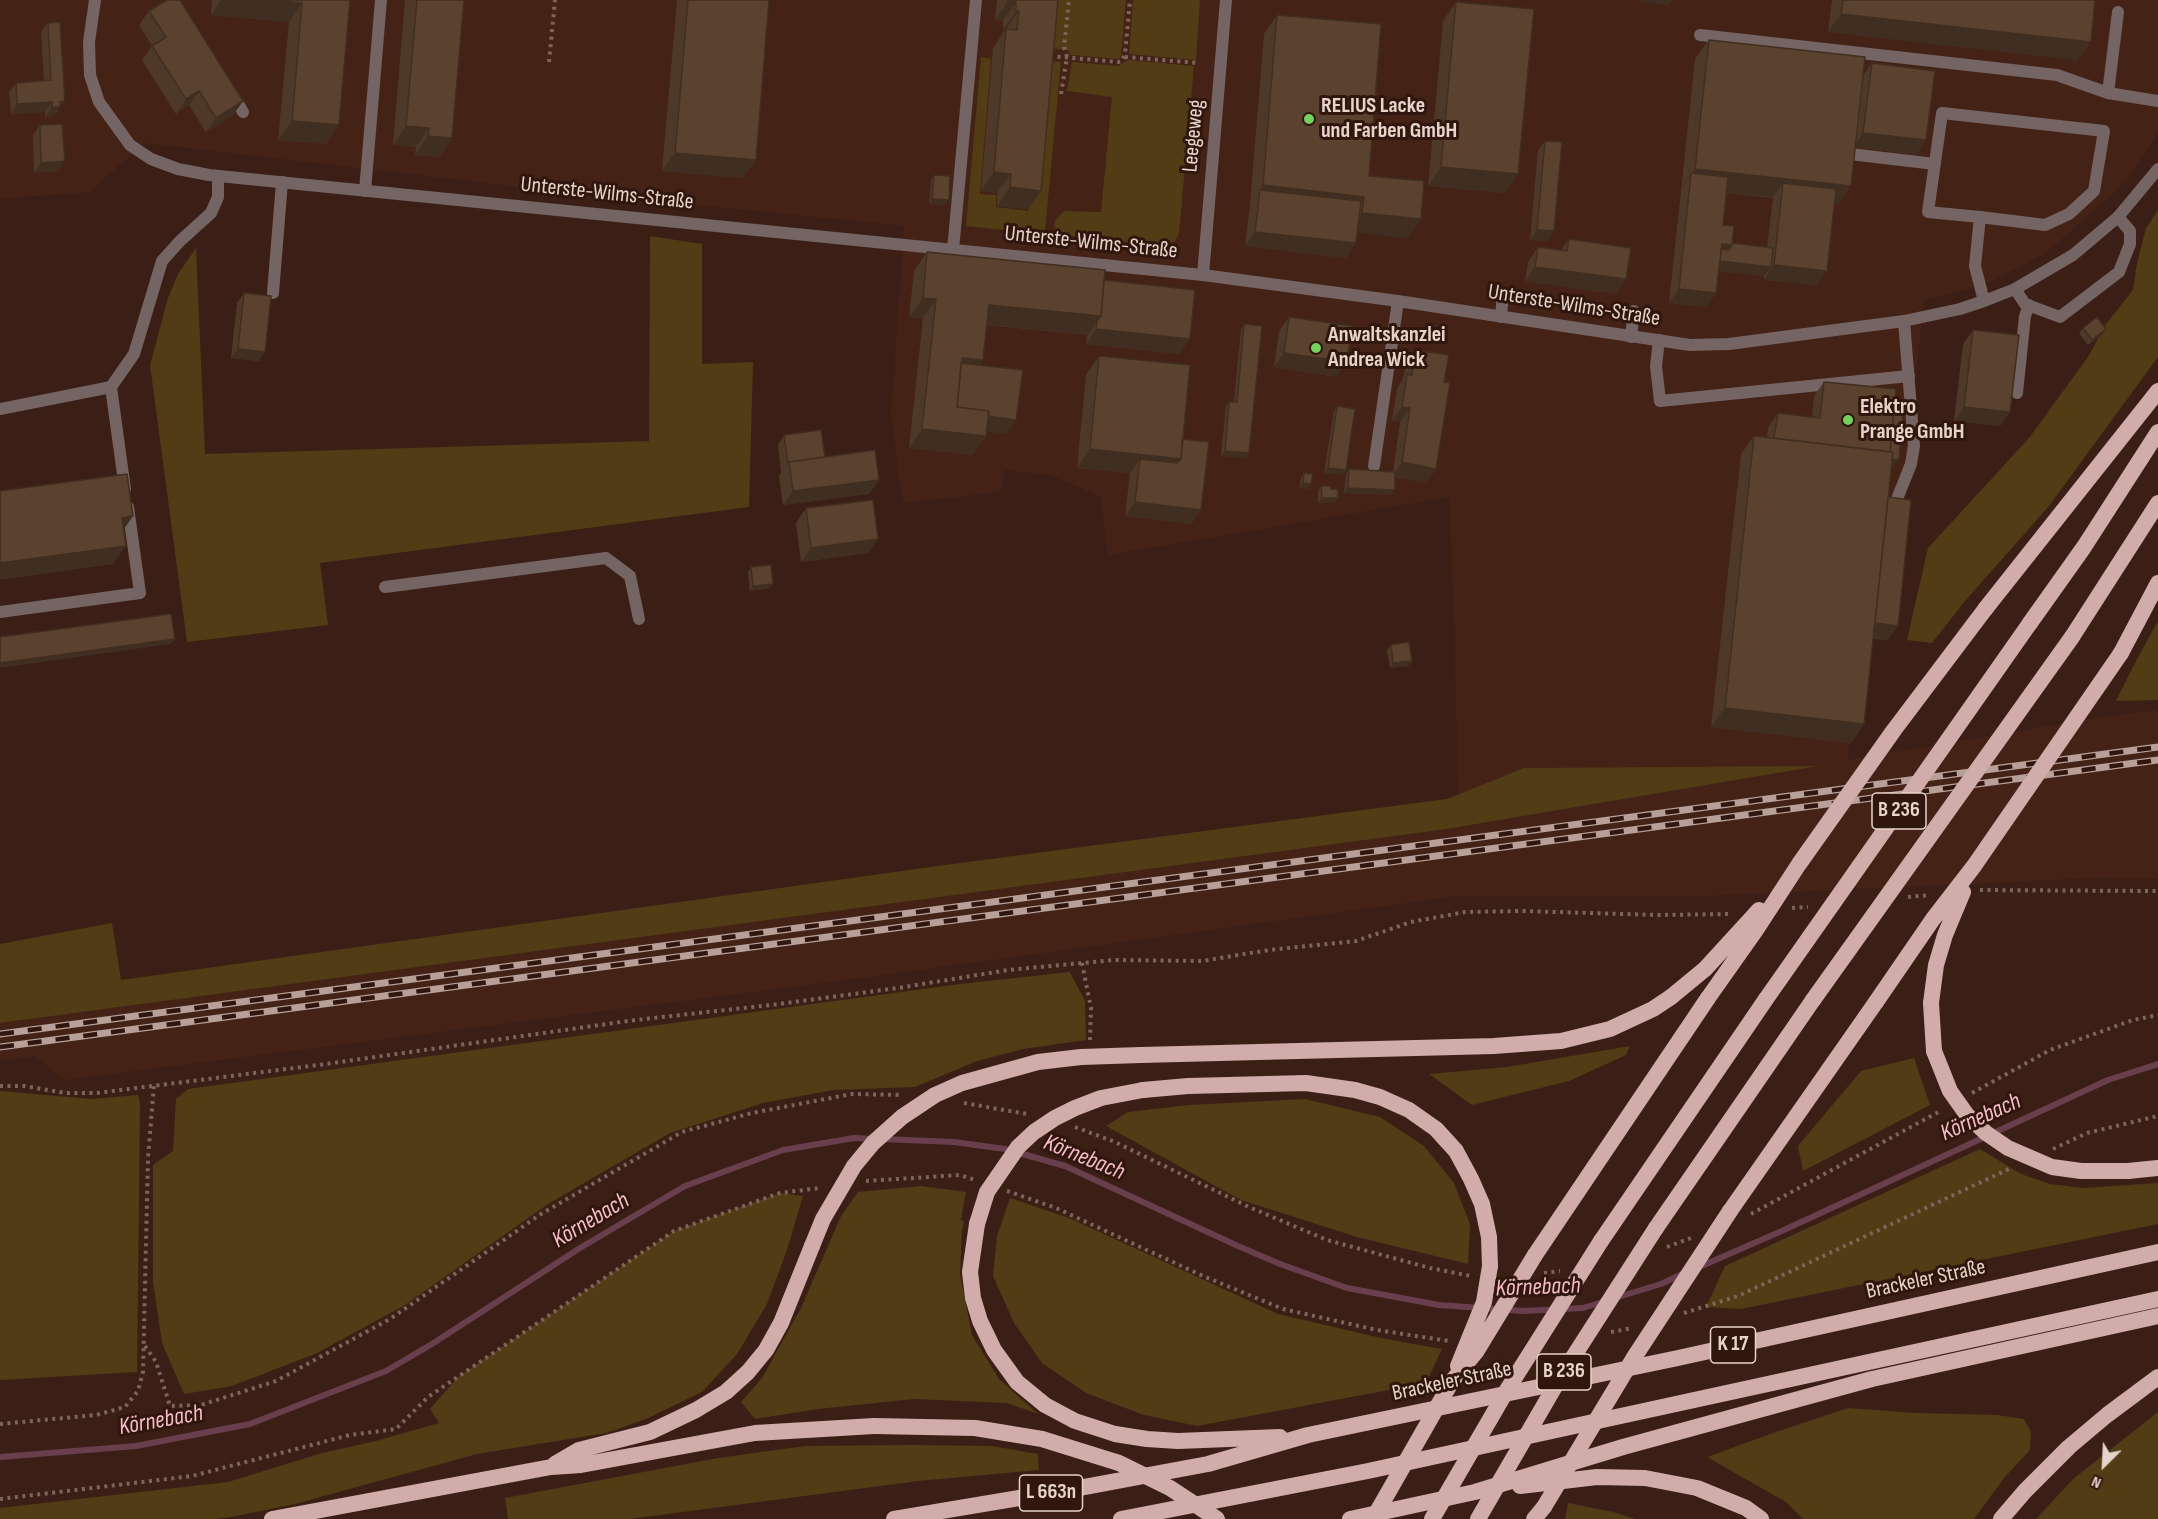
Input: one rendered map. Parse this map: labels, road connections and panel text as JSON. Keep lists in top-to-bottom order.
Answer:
{
  "streets": {
    "highway": [
      "B 236",
      "Brackeler Straße",
      "K 17",
      "L 663n"
    ],
    "street": ["Leegeweg", "Unterste-Wilms-Straße"]
  },
  "crossings": [
    ["Leegeweg", "Unterste-Wilms-Straße"]
  ],
  "water": ["Körnebach"],
  "places": ["RELIUS Lacke und Farben GmbH", "Anwaltskanzlei Andrea Wick", "Elektro Prange GmbH"],
  "north": "bottom left"
}
